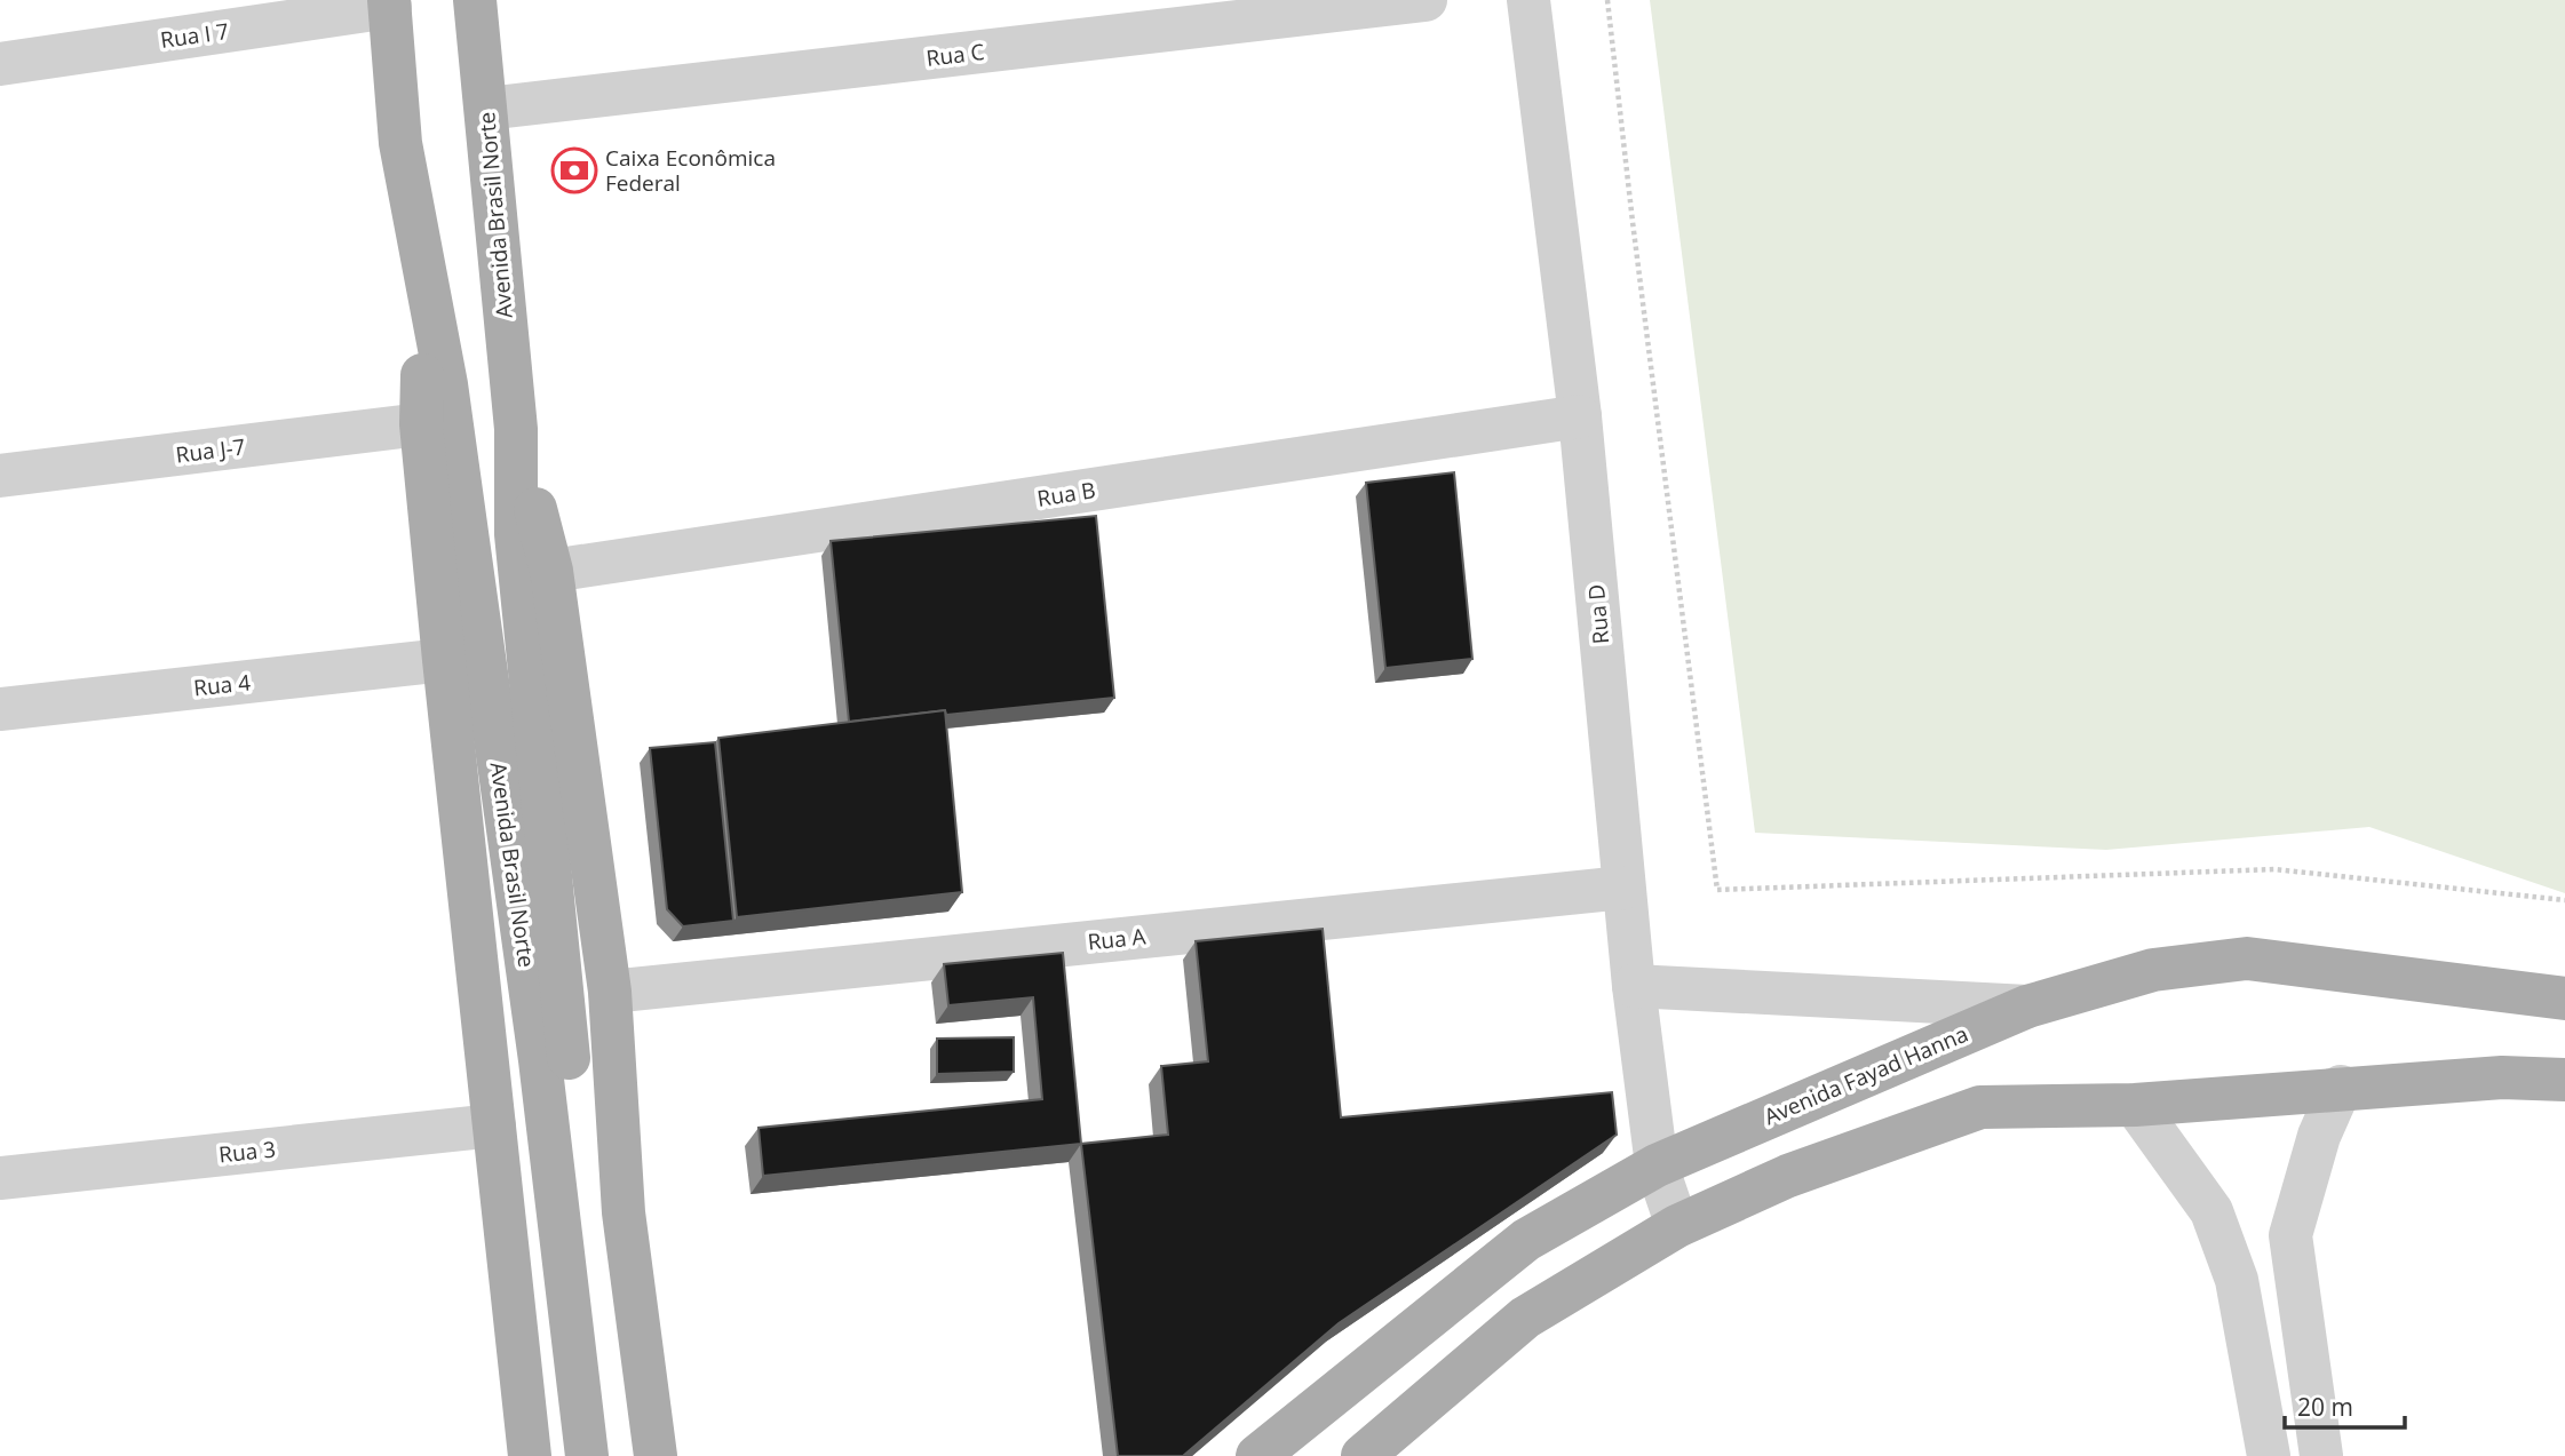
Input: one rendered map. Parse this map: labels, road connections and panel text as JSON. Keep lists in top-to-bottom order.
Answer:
{
  "streets": {
    "main road": ["Avenida Brasil Norte", "Avenida Fayad Hanna"],
    "street": [
      "Rua I 7",
      "Rua C",
      "Rua J-7",
      "Rua B",
      "Rua D",
      "Rua 4",
      "Rua A",
      "Rua 3"
    ]
  },
  "crossings": [
    ["Rua I 7", "Avenida Brasil Norte"],
    ["Rua C", "Avenida Brasil Norte"],
    ["Avenida Brasil Norte", "Rua J-7"],
    ["Avenida Brasil Norte", "Rua B"],
    ["Avenida Brasil Norte", "Rua 4"],
    ["Avenida Brasil Norte", "Rua A"],
    ["Avenida Brasil Norte", "Rua 3"],
    ["Rua B", "Rua D"],
    ["Rua D", "Rua A"],
    ["Rua D", "Avenida Fayad Hanna"]
  ],
  "places": {
    "bank": ["Caixa Econômica Federal"]
  },
  "scale_bar": "20 m"
}
